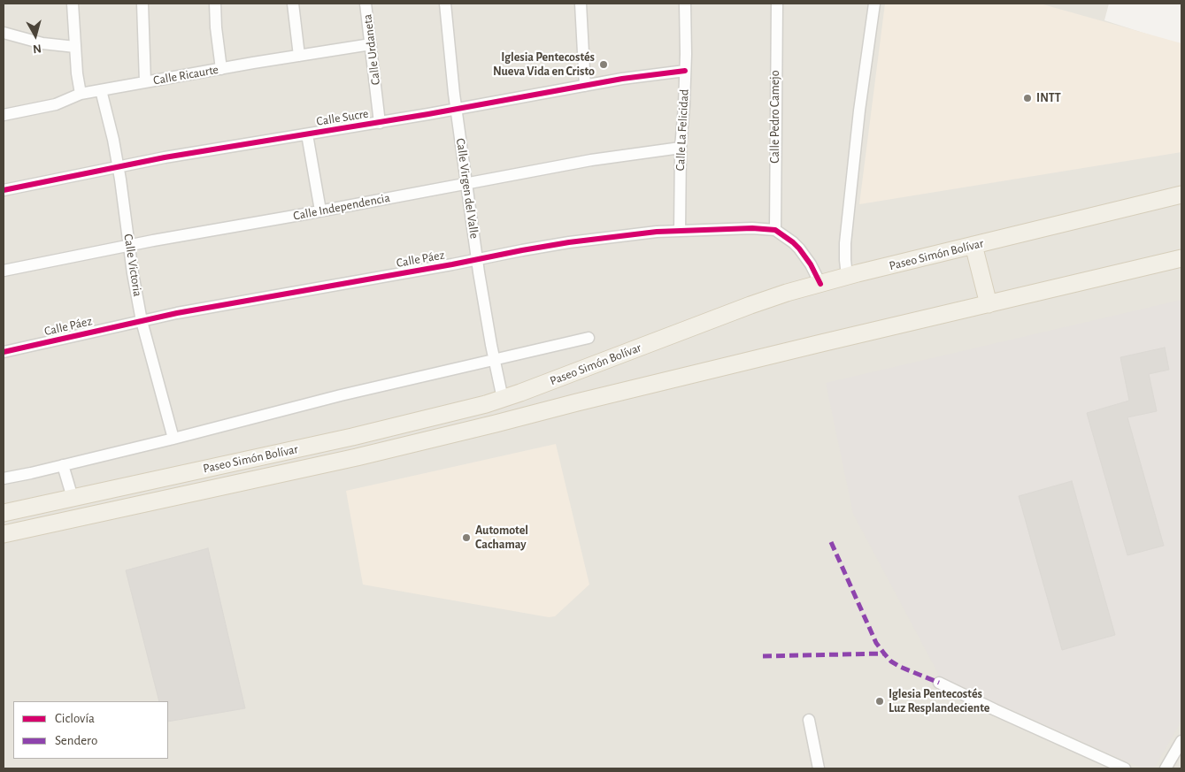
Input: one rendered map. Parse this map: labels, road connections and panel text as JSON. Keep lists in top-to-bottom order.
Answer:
{
  "streets": {
    "main road": ["Paseo Simón Bolívar"],
    "street": [
      "Calle Urdaneta",
      "Calle Ricaurte",
      "Calle Pedro Camejo",
      "Calle Sucre",
      "Calle La Felicidad",
      "Calle Virgen del Valle",
      "Calle Independencia",
      "Calle Páez",
      "Calle Victoria"
    ]
  },
  "crossings": [
    ["Calle Urdaneta", "Calle Ricaurte"],
    ["Calle Urdaneta", "Calle Sucre"],
    ["Calle Ricaurte", "Calle Victoria"],
    ["Calle Pedro Camejo", "Calle Páez"],
    ["Calle Sucre", "Calle La Felicidad"],
    ["Calle Sucre", "Calle Virgen del Valle"],
    ["Calle Sucre", "Calle Victoria"],
    ["Calle La Felicidad", "Calle Independencia"],
    ["Calle La Felicidad", "Calle Páez"],
    ["Calle Virgen del Valle", "Calle Independencia"],
    ["Calle Virgen del Valle", "Paseo Simón Bolívar"],
    ["Calle Virgen del Valle", "Calle Páez"],
    ["Calle Independencia", "Calle Victoria"],
    ["Calle Páez", "Calle Victoria"]
  ],
  "places": [
    "Iglesia Pentecostés Nueva Vida en Cristo",
    "INTT",
    "Automotel Cachamay",
    "Iglesia Pentecostés Luz Resplandeciente"
  ],
  "legend": ["Ciclovía", "Sendero"],
  "north": "bottom"
}
